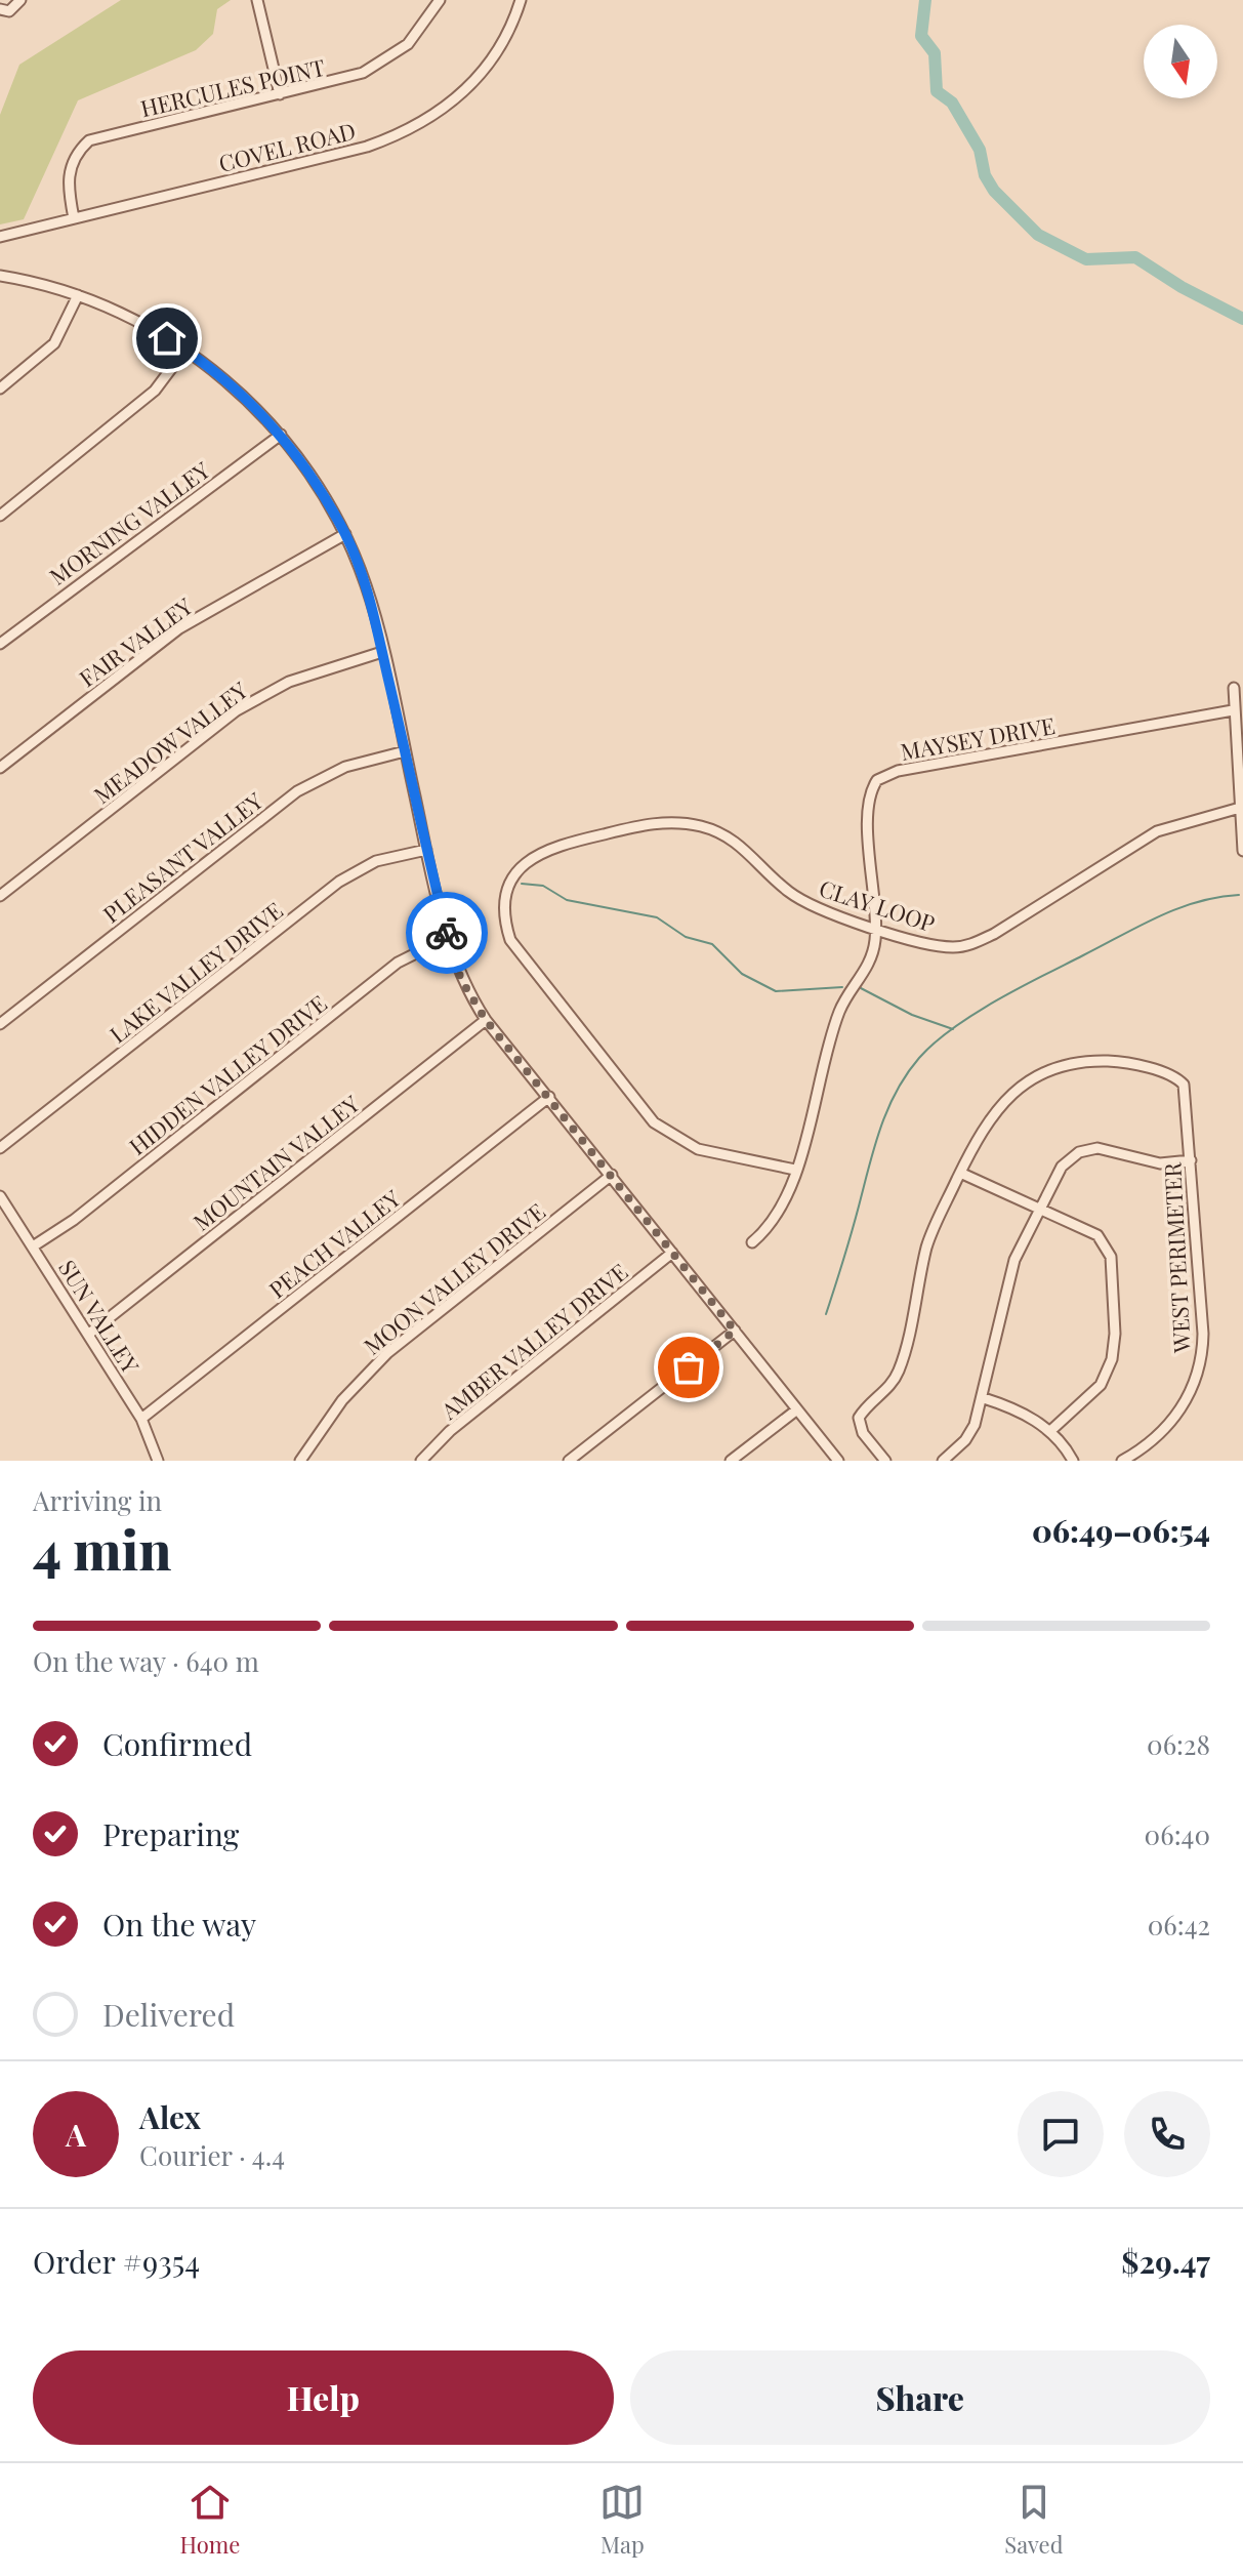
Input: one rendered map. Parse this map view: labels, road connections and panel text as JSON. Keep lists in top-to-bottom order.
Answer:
{
  "streets": {
    "street": [
      "HERCULES POINT",
      "COVEL ROAD",
      "MORNING VALLEY",
      "FAIR VALLEY",
      "MAYSEY DRIVE",
      "MEADOW VALLEY",
      "PLEASANT VALLEY",
      "CLAY LOOP",
      "LAKE VALLEY DRIVE",
      "HIDDEN VALLEY DRIVE",
      "MOUNTAIN VALLEY",
      "PEACH VALLEY",
      "WEST PERIMETER",
      "MOON VALLEY DRIVE",
      "SUN VALLEY",
      "AMBER VALLEY DRIVE"
    ]
  },
  "crossings": [
    ["HERCULES POINT", "COVEL ROAD"],
    ["MAYSEY DRIVE", "CLAY LOOP"],
    ["HIDDEN VALLEY DRIVE", "SUN VALLEY"],
    ["MOUNTAIN VALLEY", "SUN VALLEY"],
    ["PEACH VALLEY", "SUN VALLEY"]
  ],
  "north": "bottom",
  "page": {
    "heading": ["4 min", "Arriving in", "06:49–06:54"],
    "panel": [
      "Alex",
      "Courier · 4.4",
      "Order #9354",
      "$29.47"
    ],
    "bar": "On the way · 640 m",
    "list": [
      ["Confirmed", "06:28"],
      ["Preparing", "06:40"],
      ["On the way", "06:42"],
      "Delivered"
    ],
    "round": "A",
    "buttons": ["Help", "Share"],
    "tabs": ["Home", "Map", "Saved"]
  }
}
